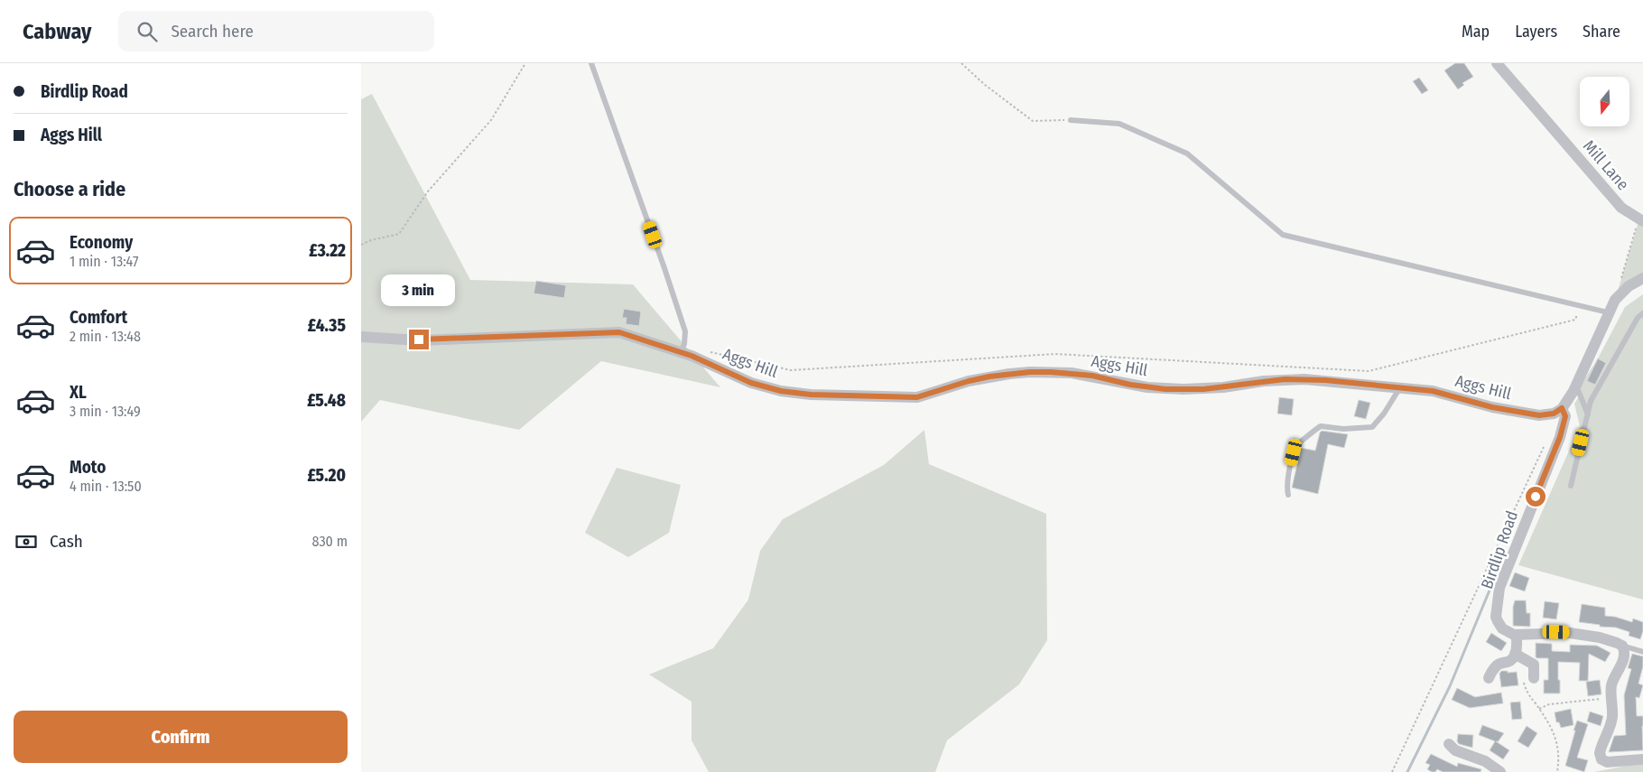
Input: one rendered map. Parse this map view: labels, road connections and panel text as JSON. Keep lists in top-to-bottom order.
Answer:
{
  "streets": {
    "street": ["Mill Lane", "Aggs Hill", "Birdlip Road"]
  },
  "crossings": [
    ["Aggs Hill", "Birdlip Road"]
  ],
  "north": "bottom",
  "page": {
    "header": "Cabway",
    "search": "Search here",
    "nav": ["Map", "Layers", "Share"],
    "banner": ["Birdlip Road", "Aggs Hill"],
    "heading": "Choose a ride",
    "list": [
      {
        "name": "Economy",
        "note": "1 min · 13:47",
        "value": "£3.22"
      },
      {
        "name": "Comfort",
        "note": "2 min · 13:48",
        "value": "£4.35"
      },
      {
        "name": "XL",
        "note": "3 min · 13:49",
        "value": "£5.48"
      },
      {
        "name": "Moto",
        "note": "4 min · 13:50",
        "value": "£5.20"
      }
    ],
    "bubble": "3 min",
    "pay": ["Cash", "830 m"],
    "buttons": "Confirm"
  }
}
